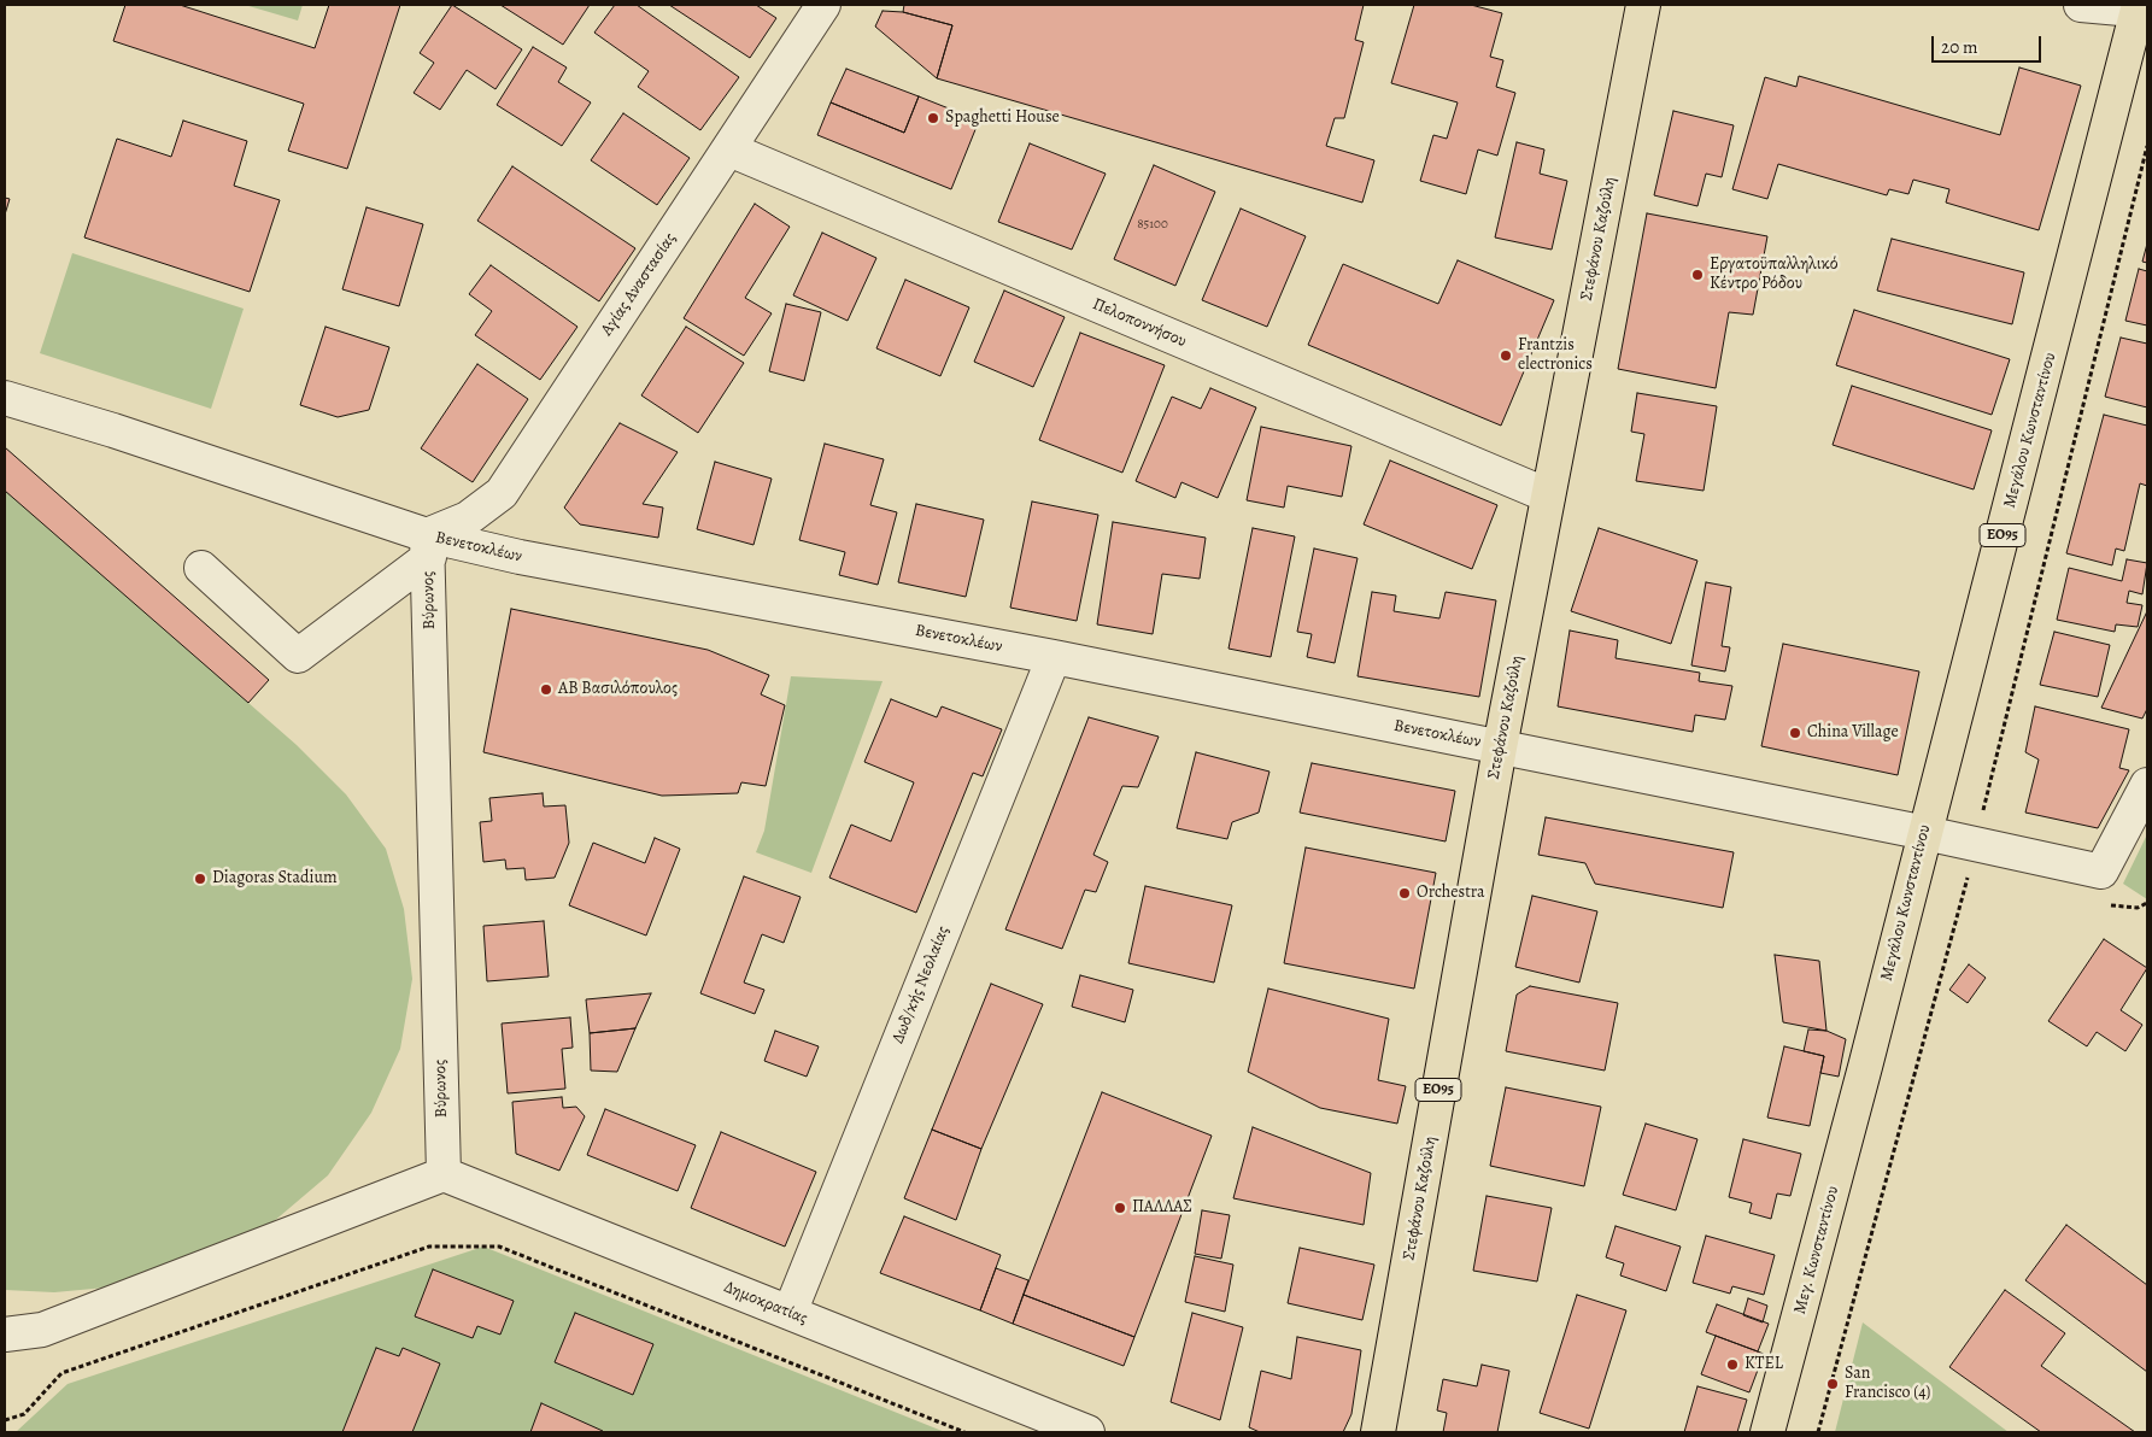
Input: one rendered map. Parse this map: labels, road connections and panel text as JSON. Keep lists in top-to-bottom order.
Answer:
{
  "streets": {
    "main road": [
      "Στεφάνου Καζούλη",
      "Μεγάλου Κωνσταντίνου",
      "ΕΟ95",
      "Μεγ. Κωνσταντίνου"
    ],
    "street": [
      "Αγίας Αναστασίας",
      "Πελοποννήσου",
      "Βενετοκλέων",
      "Βύρωνος",
      "Δωδ/κής Νεολαίας",
      "Δημοκρατίας"
    ]
  },
  "crossings": [
    ["Στεφάνου Καζούλη", "Πελοποννήσου"],
    ["Στεφάνου Καζούλη", "Βενετοκλέων"],
    ["Αγίας Αναστασίας", "Πελοποννήσου"],
    ["Αγίας Αναστασίας", "Βενετοκλέων"],
    ["Αγίας Αναστασίας", "Βύρωνος"],
    ["Μεγάλου Κωνσταντίνου", "Βενετοκλέων"],
    ["Μεγάλου Κωνσταντίνου", "Μεγ. Κωνσταντίνου"],
    ["Βενετοκλέων", "Βύρωνος"],
    ["Βενετοκλέων", "Δωδ/κής Νεολαίας"],
    ["Βύρωνος", "Δημοκρατίας"],
    ["Δωδ/κής Νεολαίας", "Δημοκρατίας"]
  ],
  "places": [
    "Spaghetti House",
    "Εργατοϋπαλληλικό Κέντρο Ρόδου",
    "Frantzis electronics",
    "AB Βασιλόπουλος",
    "China Village",
    "Diagoras Stadium",
    "Orchestra",
    "ΠΑΛΛΑΣ",
    "KTEL",
    "San Francisco (4)"
  ],
  "house_numbers": ["85100"],
  "scale_bar": "20 m"
}
